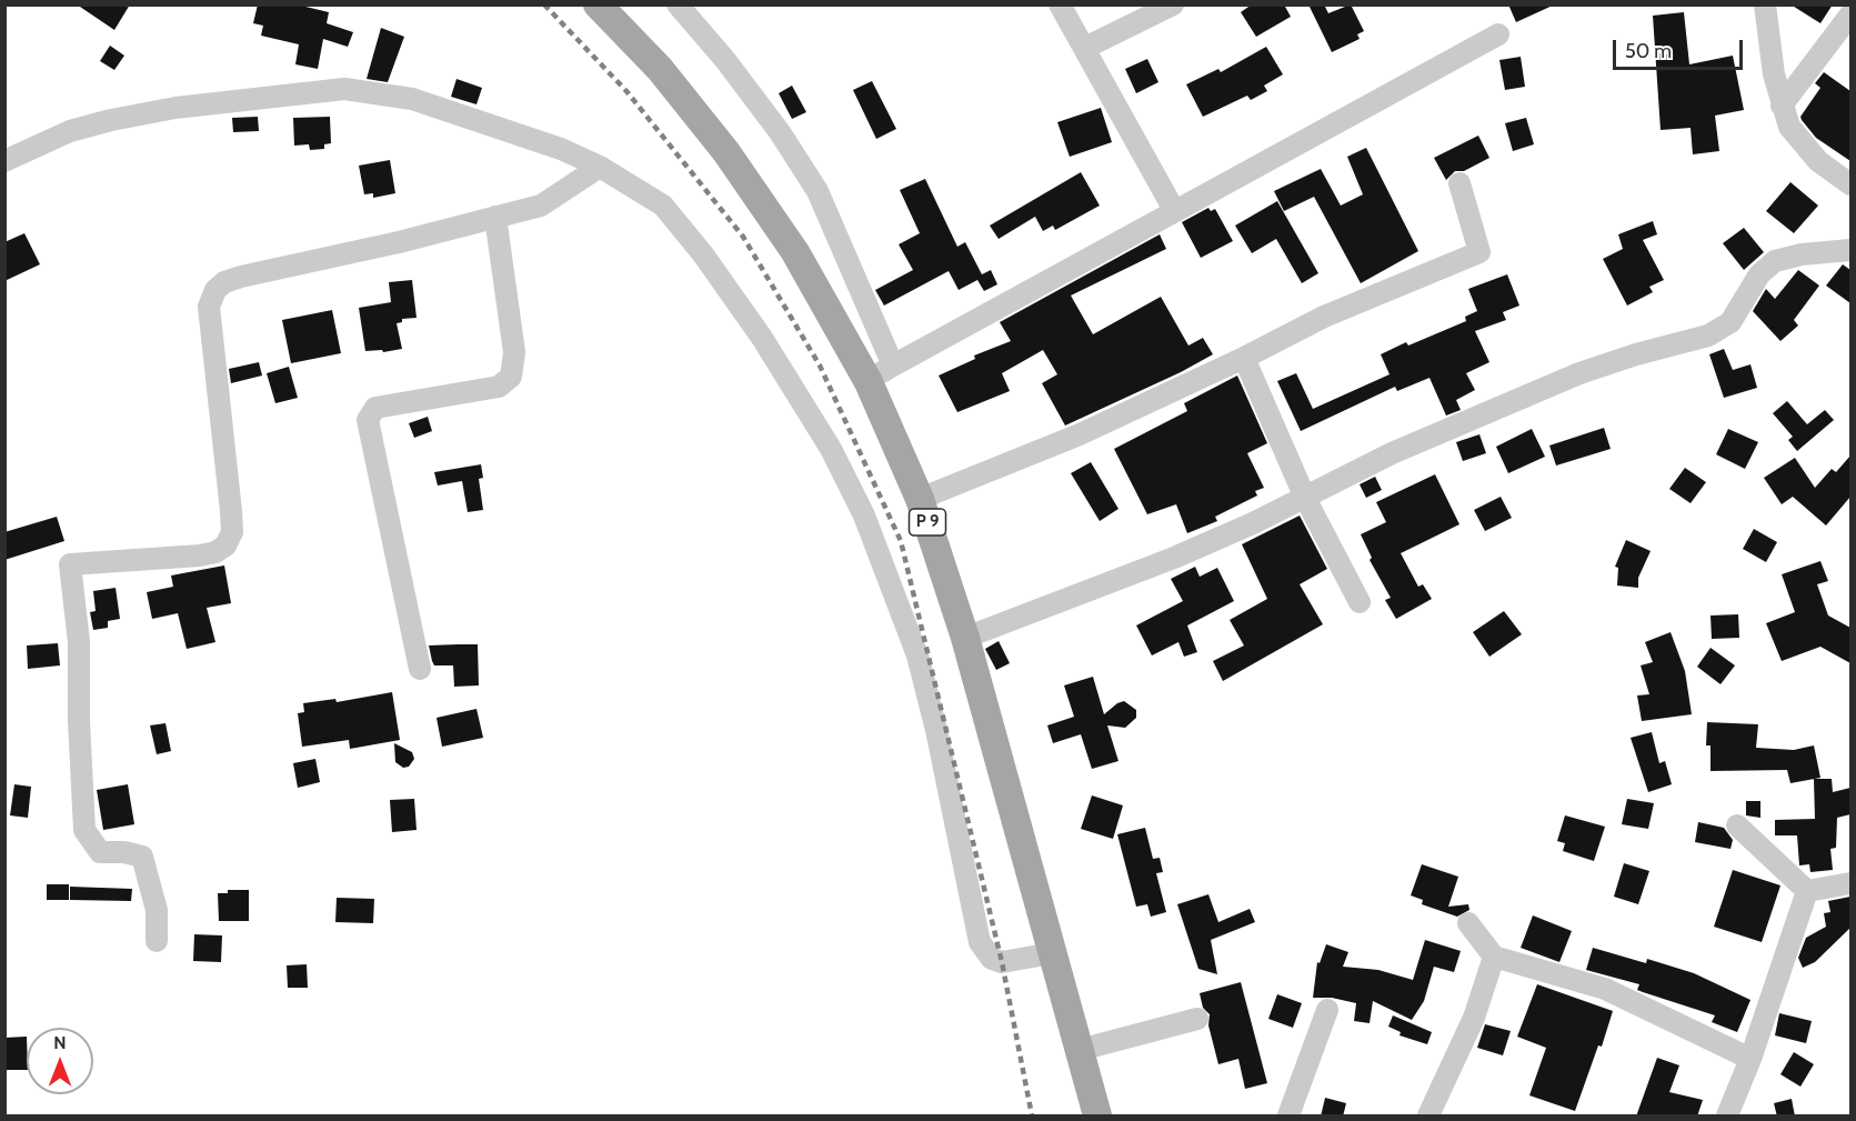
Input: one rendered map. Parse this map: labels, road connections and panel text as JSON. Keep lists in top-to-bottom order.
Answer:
{
  "streets": {
    "main road": ["P 9"]
  },
  "scale_bar": "50 m",
  "north": "top"
}
